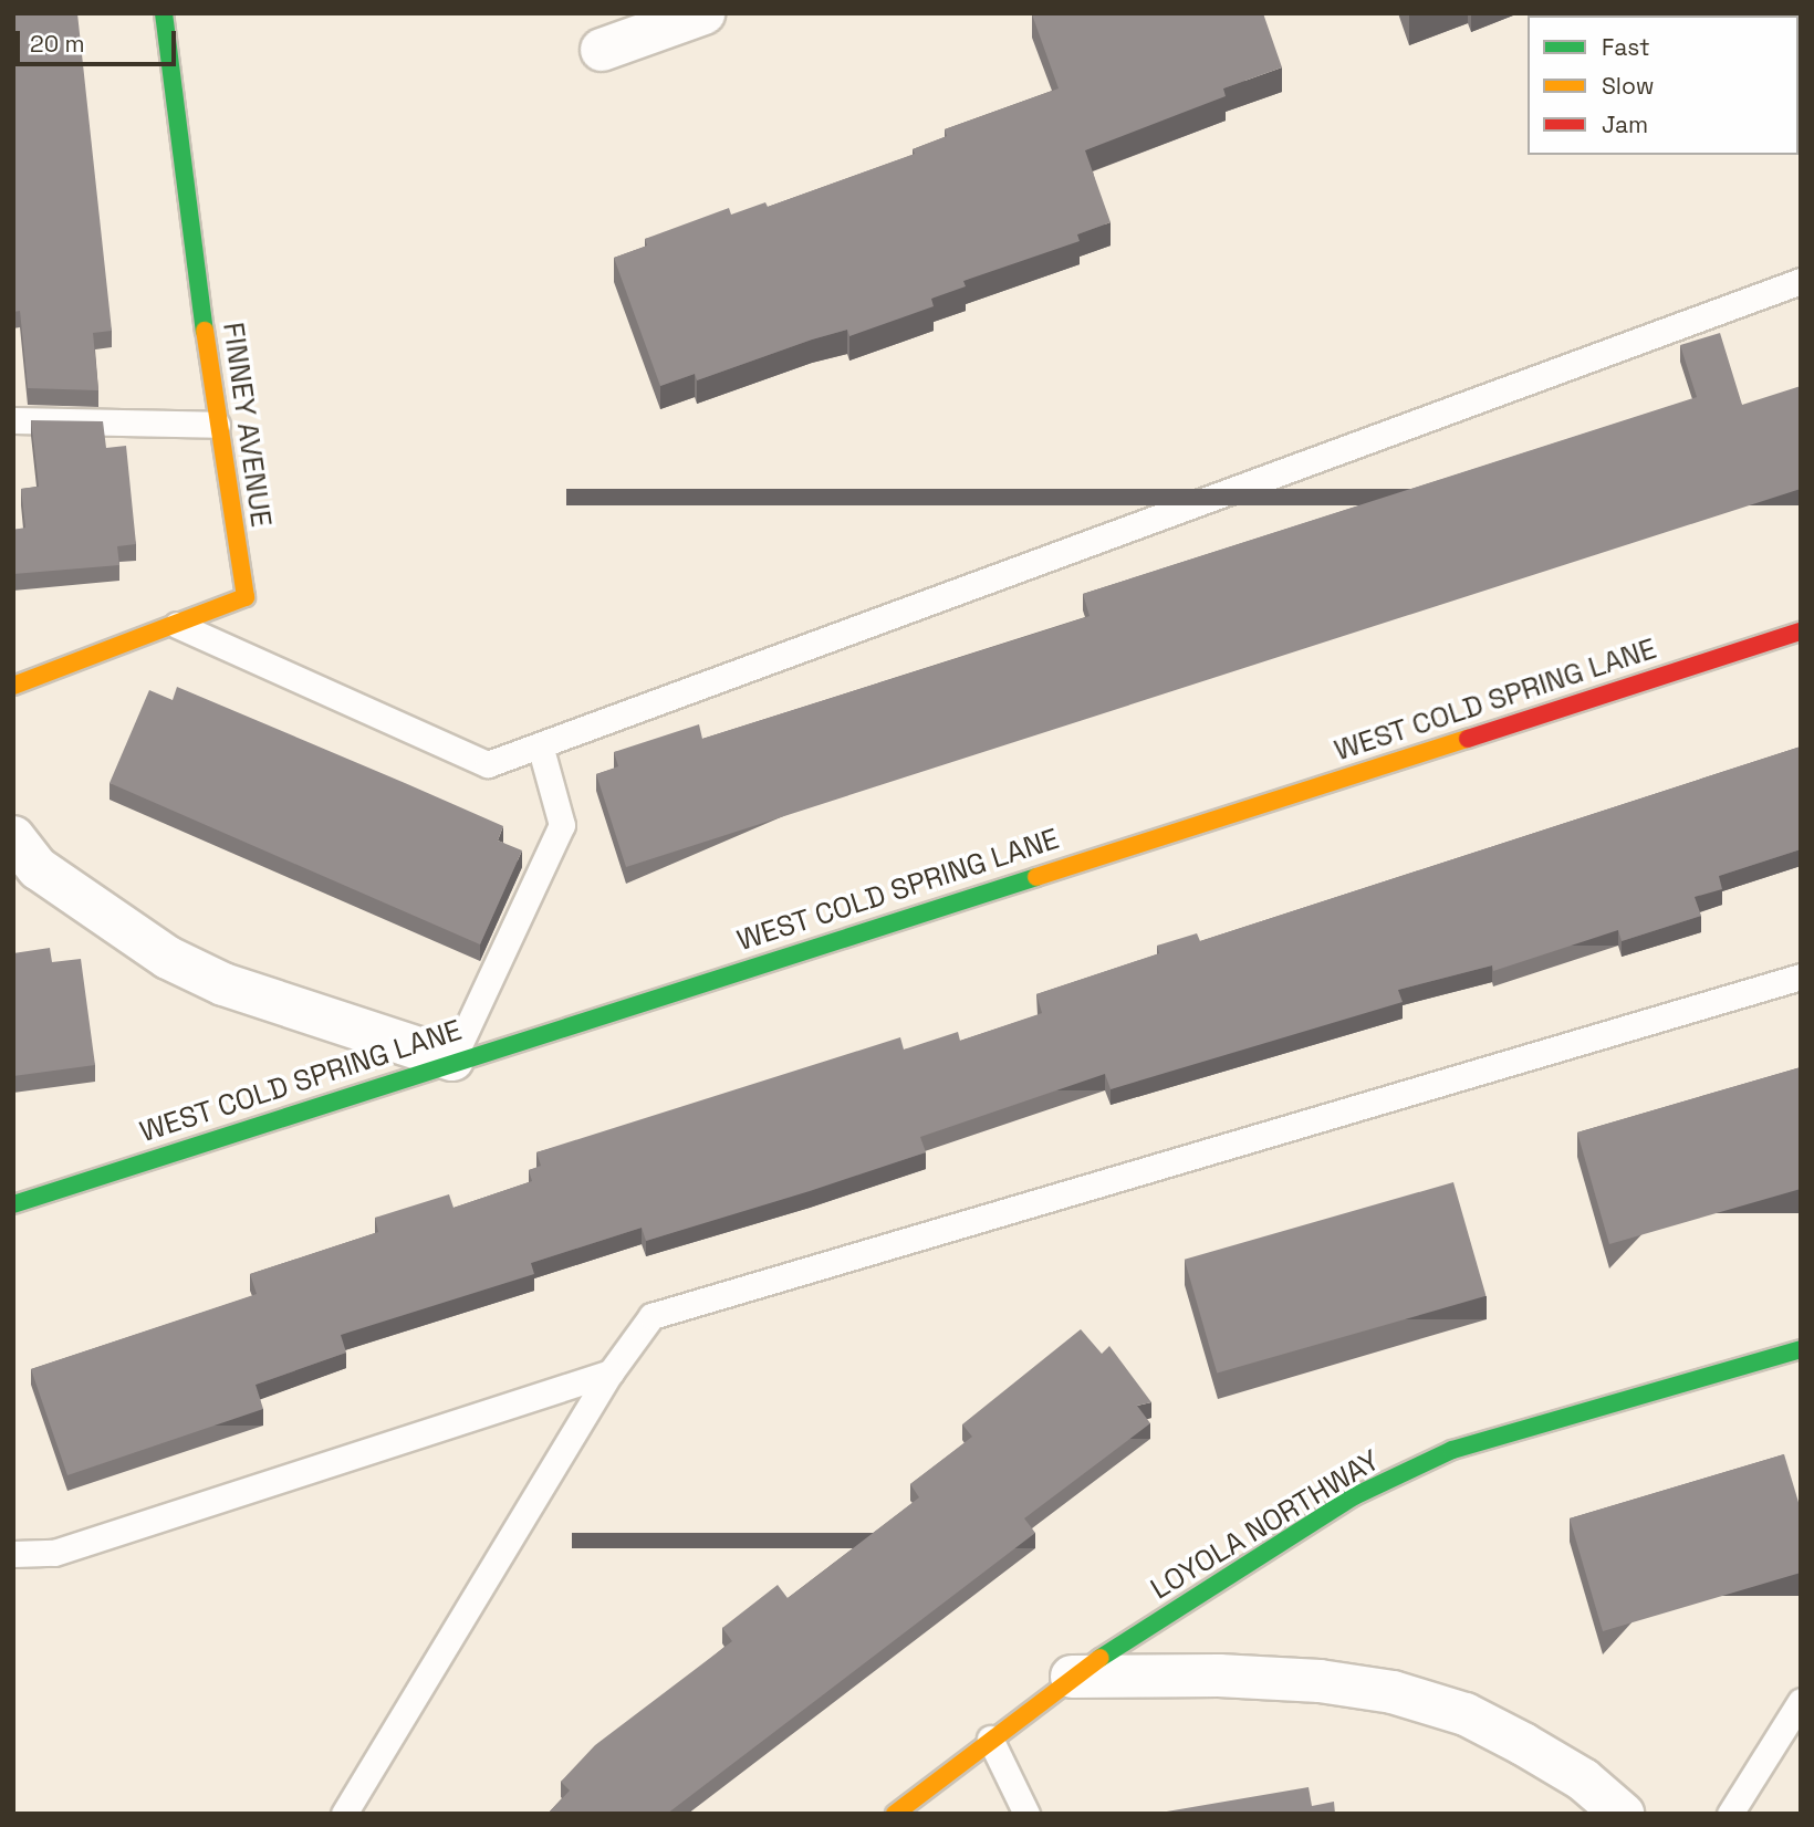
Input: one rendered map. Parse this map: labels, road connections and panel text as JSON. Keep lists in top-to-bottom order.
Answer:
{
  "streets": {
    "street": ["FINNEY AVENUE", "WEST COLD SPRING LANE", "LOYOLA NORTHWAY"]
  },
  "legend": ["Fast", "Slow", "Jam"],
  "scale_bar": "20 m"
}
